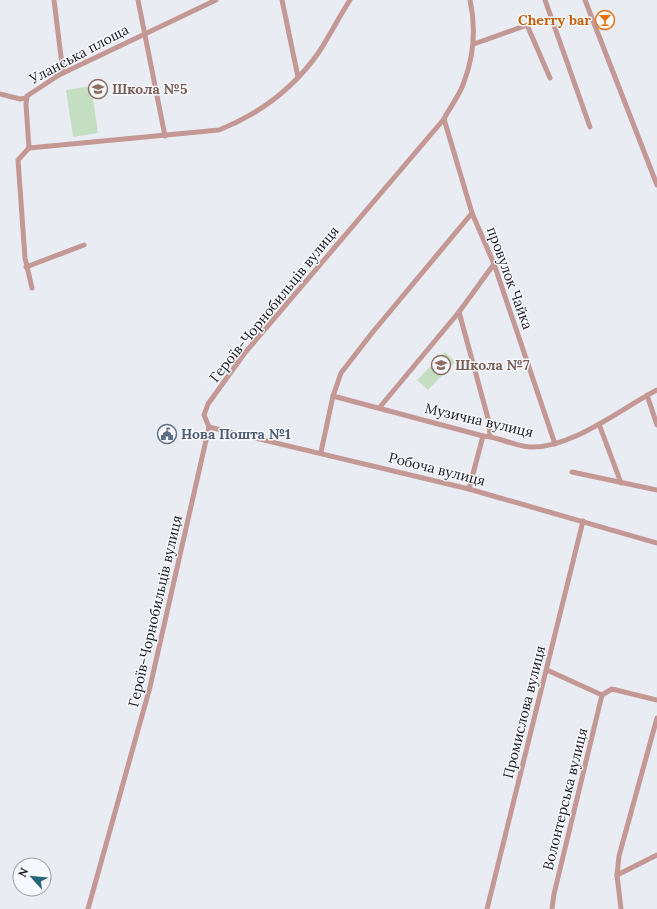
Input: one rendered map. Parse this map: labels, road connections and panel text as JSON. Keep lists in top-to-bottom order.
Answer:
{
  "streets": {
    "street": [
      "Уланська площа",
      "провулок Чайка",
      "Героїв-Чорнобильців вулиця",
      "Музична вулиця",
      "Робоча вулиця",
      "Промислова вулиця",
      "Волонтерська вулиця"
    ]
  },
  "crossings": [
    ["провулок Чайка", "Героїв-Чорнобильців вулиця"],
    ["провулок Чайка", "Музична вулиця"],
    ["Героїв-Чорнобильців вулиця", "Робоча вулиця"],
    ["Робоча вулиця", "Промислова вулиця"]
  ],
  "places": {
    "bar": ["Cherry bar"],
    "school or university": ["Школа №5", "Школа №7"],
    "public building": ["Нова Пошта №1"]
  },
  "north": "top left"
}
